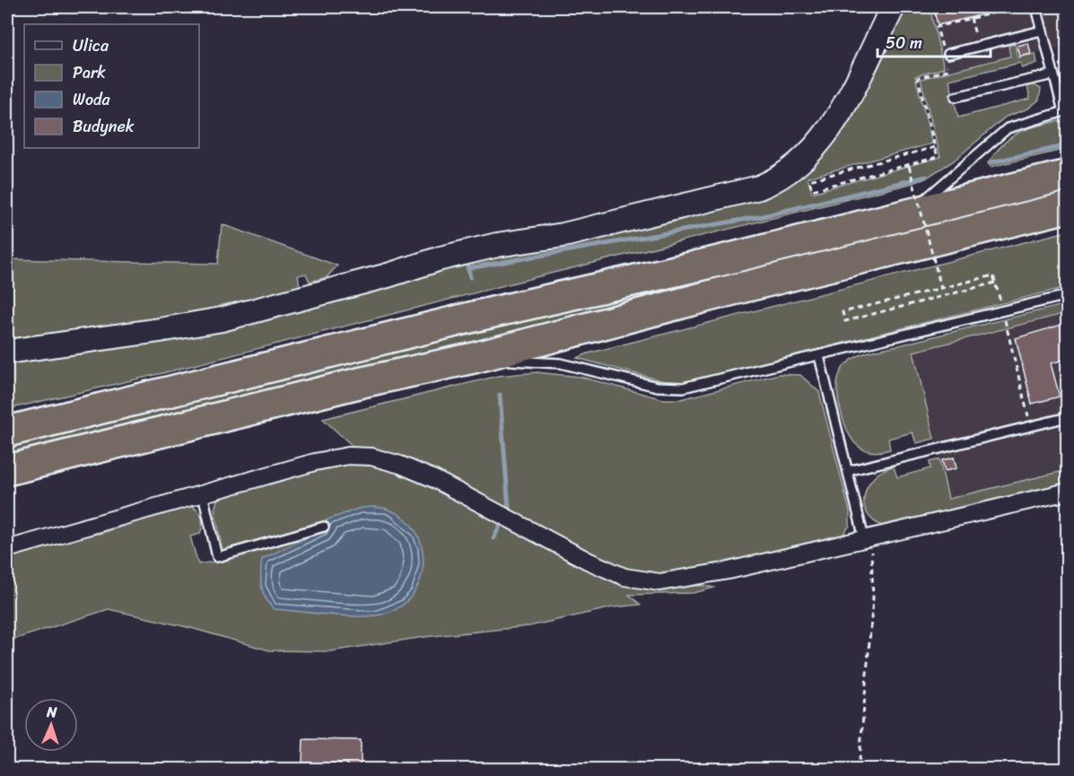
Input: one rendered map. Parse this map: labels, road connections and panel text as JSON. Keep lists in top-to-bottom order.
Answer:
{
  "legend": [
    "Ulica",
    "Park",
    "Woda",
    "Budynek"
  ],
  "scale_bar": "50 m",
  "north": "top"
}
